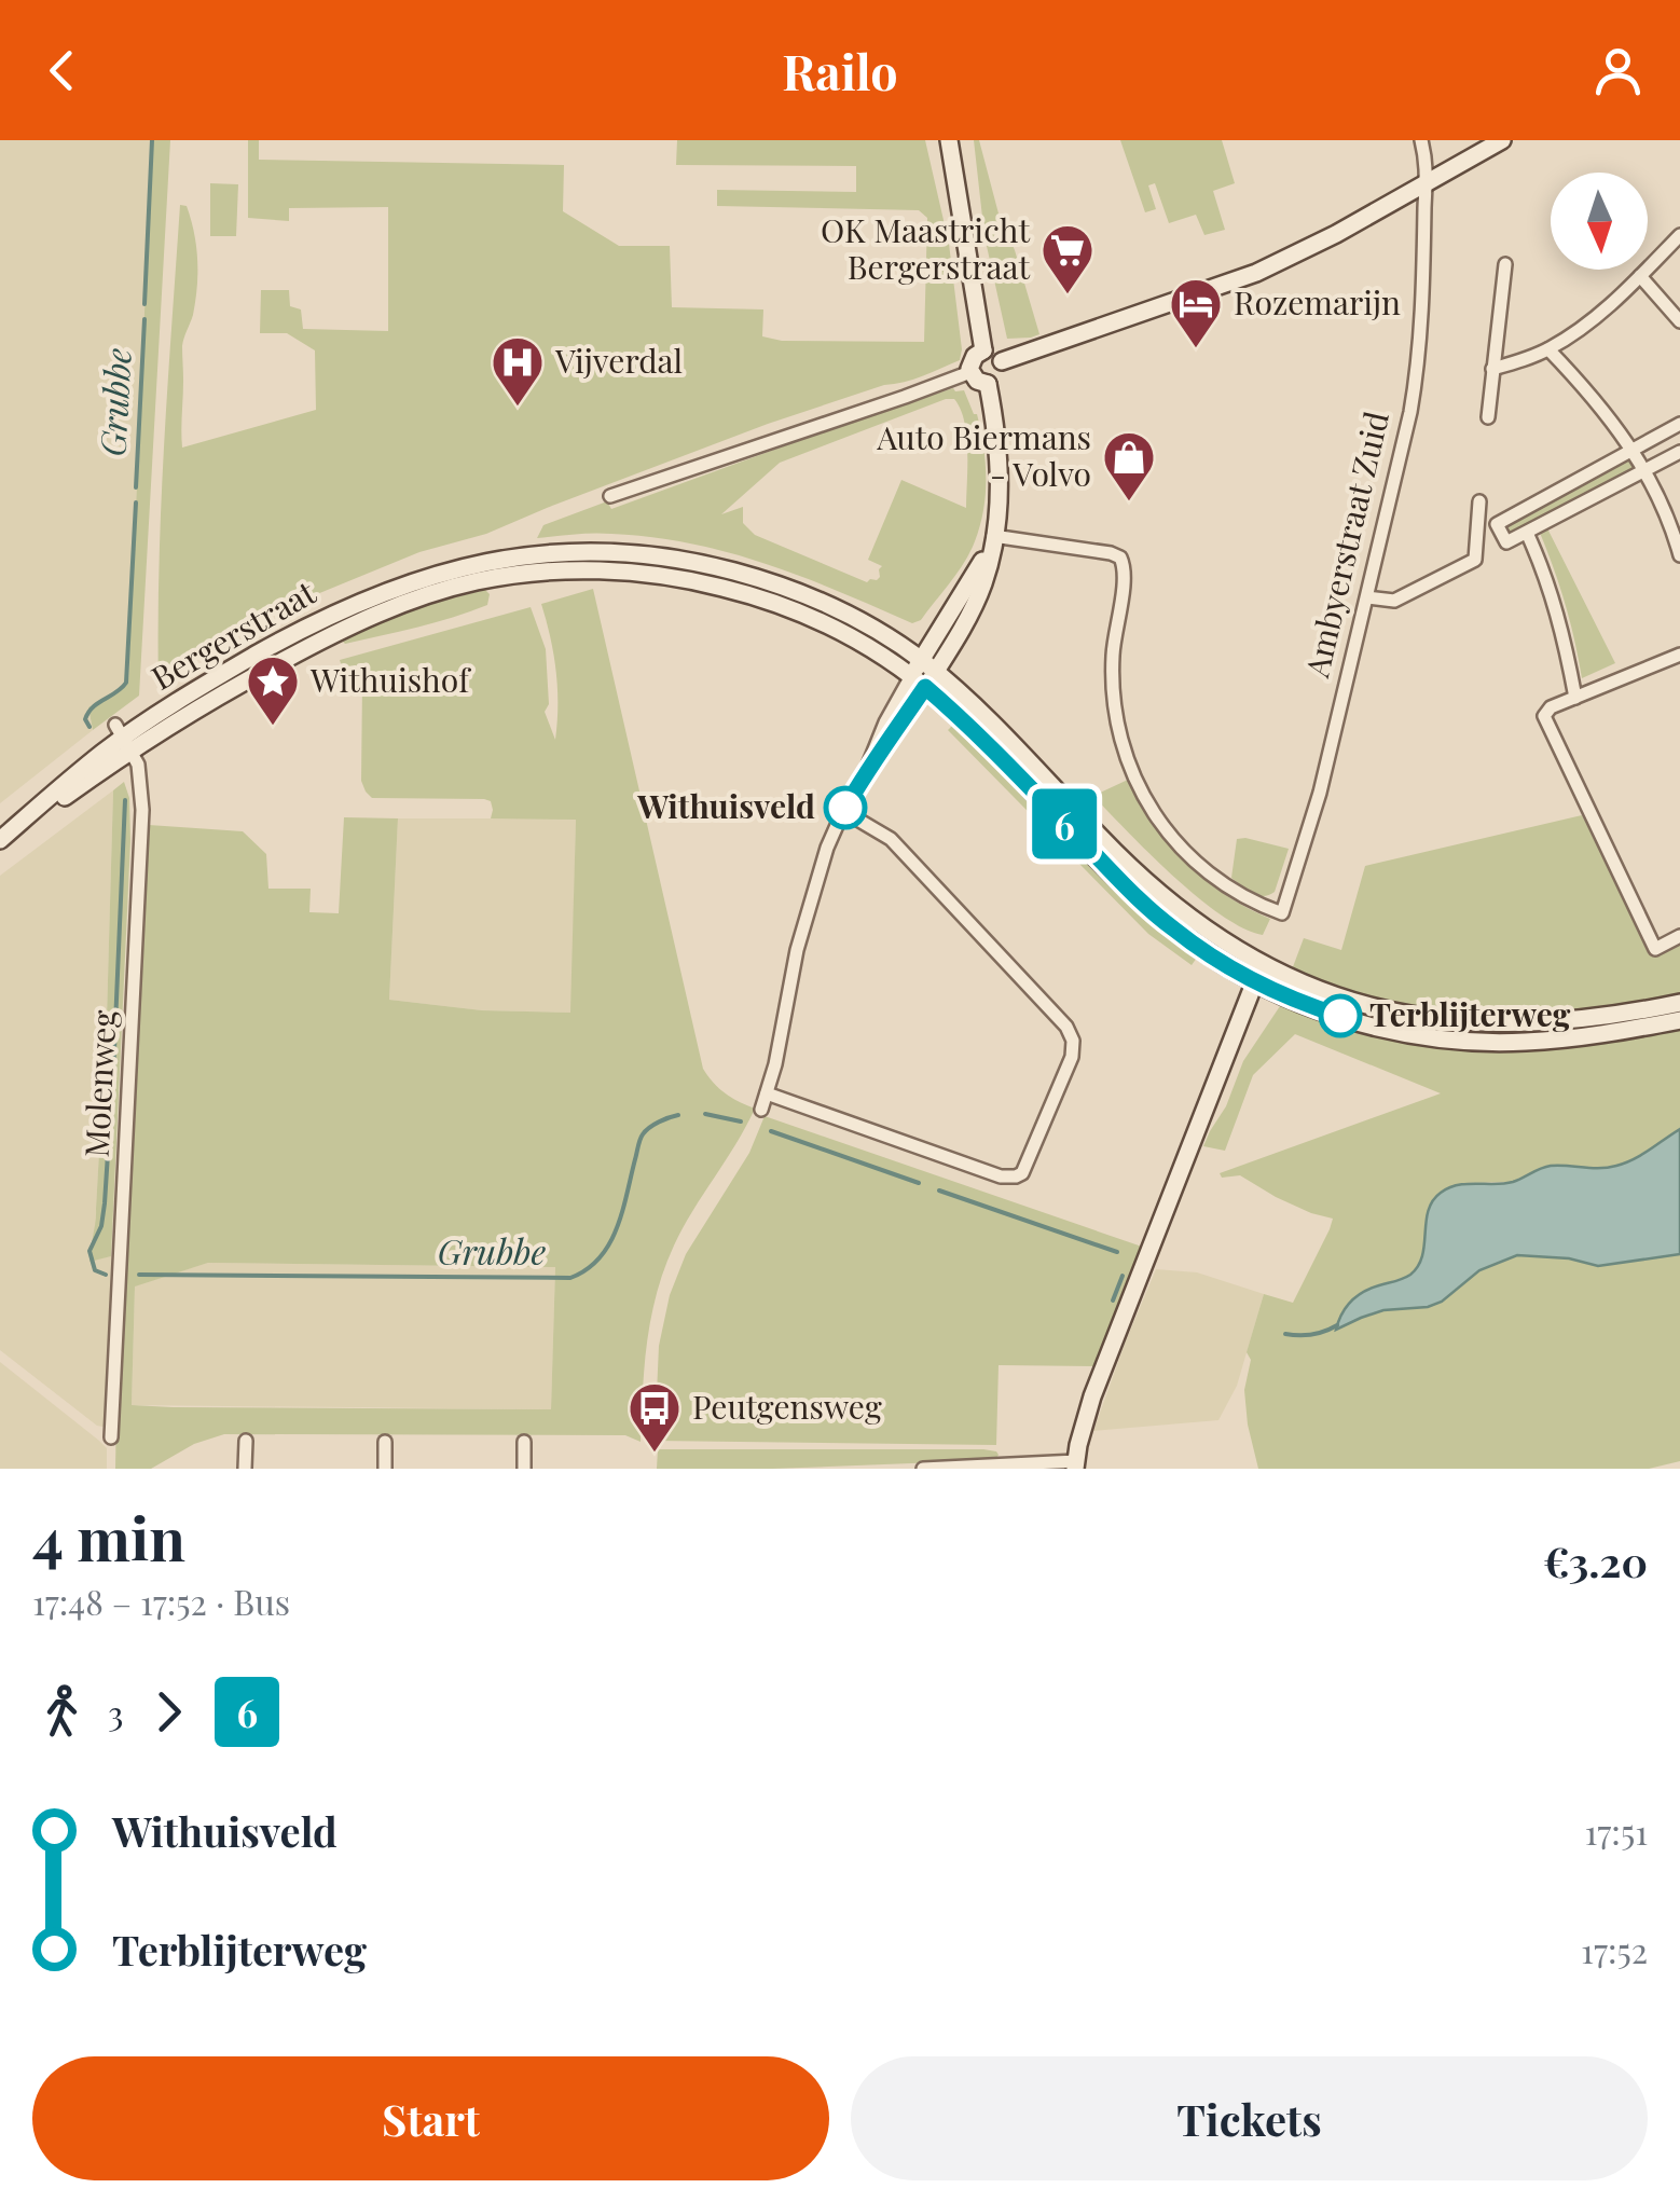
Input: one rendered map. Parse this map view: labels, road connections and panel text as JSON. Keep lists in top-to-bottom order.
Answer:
{
  "streets": {
    "main road": ["Bergerstraat"],
    "street": ["Ambyerstraat Zuid", "Molenweg"]
  },
  "crossings": [
    ["Bergerstraat", "Molenweg"]
  ],
  "water": ["Grubbe"],
  "places": {
    "supermarket": ["OK Maastricht Bergerstraat"],
    "hotel": ["Rozemarijn"],
    "hospital": ["Vijverdal"],
    "shop": ["Auto Biermans - Volvo"],
    "place": ["Withuishof"],
    "other": ["Withuisveld", "Terblijterweg"],
    "bus stop": ["Peutgensweg"]
  },
  "lines": ["bus line 6"],
  "north": "bottom",
  "page": {
    "header": "Railo",
    "on_map": "6",
    "heading": ["4 min", "17:48 – 17:52 · Bus", "€3.20"],
    "legs": ["3", "6"],
    "list": [
      {
        "name": "Withuisveld",
        "value": "17:51"
      },
      {
        "name": "Terblijterweg",
        "value": "17:52"
      }
    ],
    "buttons": ["Start", "Tickets"]
  }
}
